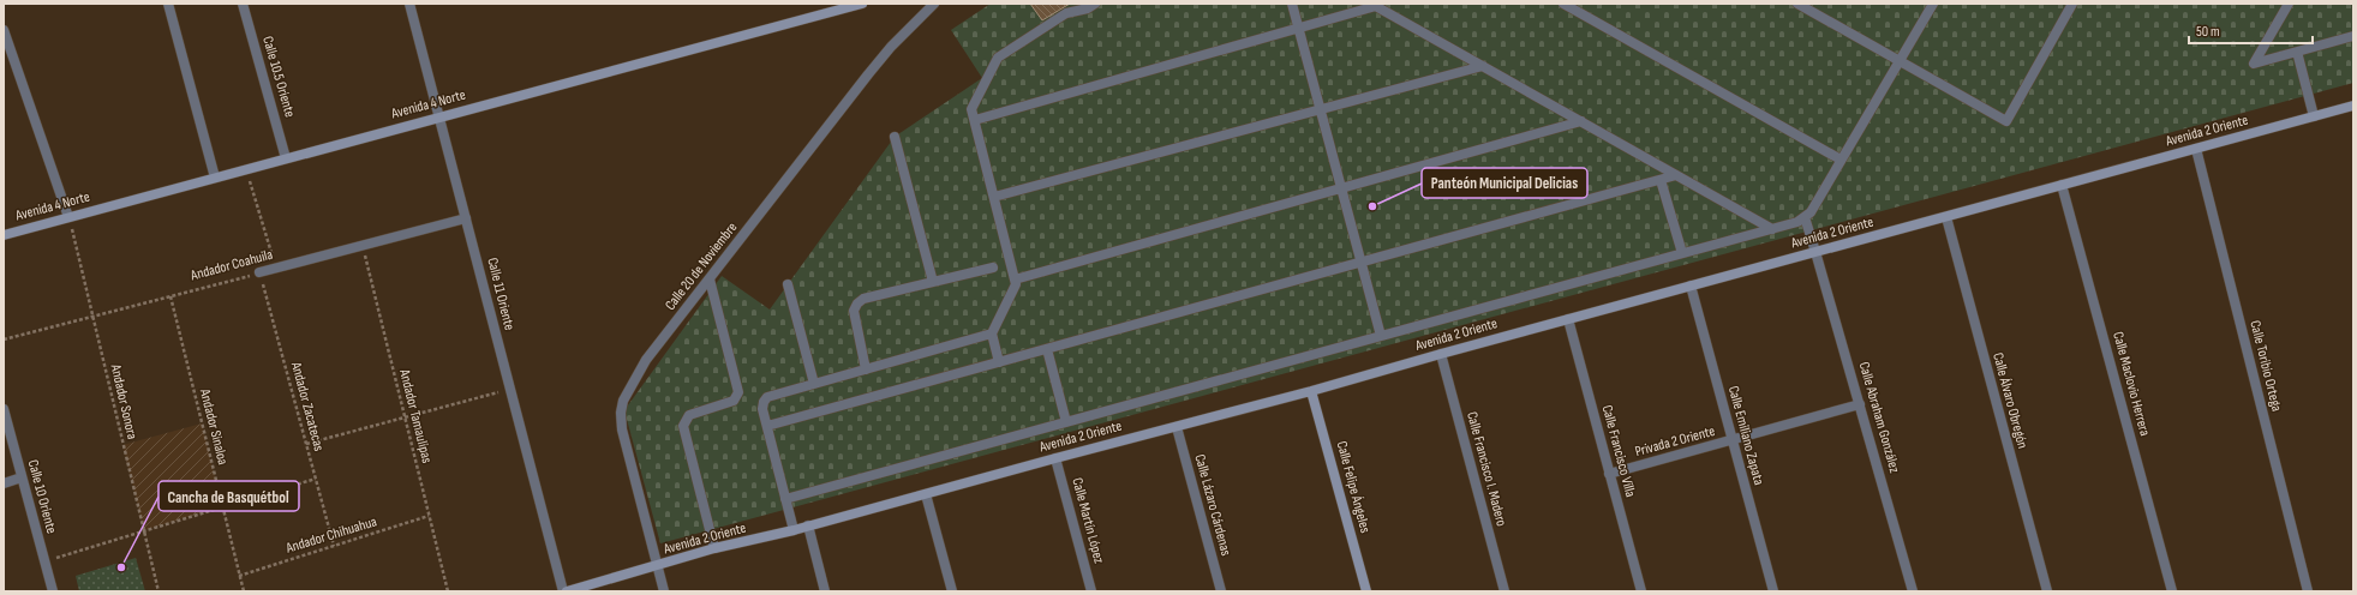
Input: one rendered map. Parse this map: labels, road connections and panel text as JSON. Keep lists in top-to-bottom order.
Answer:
{
  "streets": {
    "street": [
      "Calle 10.5 Oriente",
      "Avenida 4 Norte",
      "Avenida 2 Oriente",
      "Andador Coahuila",
      "Calle 20 de Noviembre",
      "Calle 11 Oriente",
      "Calle Toribio Ortega",
      "Calle Maclovio Herrera",
      "Calle Álvaro Obregón",
      "Calle Abraham González",
      "Calle Emiliano Zapata",
      "Privada 2 Oriente",
      "Calle Francisco Villa",
      "Calle Francisco I. Madero",
      "Calle Felipe Ángeles",
      "Calle 10 Oriente",
      "Calle Lázaro Cárdenas",
      "Calle Martín López"
    ],
    "path": [
      "Andador Sonora",
      "Andador Zacatecas",
      "Andador Tamaulipas",
      "Andador Sinaloa",
      "Andador Chihuahua"
    ]
  },
  "crossings": [
    ["Calle 10.5 Oriente", "Avenida 4 Norte"],
    ["Avenida 4 Norte", "Calle 11 Oriente"],
    ["Avenida 4 Norte", "Andador Sonora"],
    ["Avenida 2 Oriente", "Calle 20 de Noviembre"],
    ["Avenida 2 Oriente", "Calle 11 Oriente"],
    ["Avenida 2 Oriente", "Calle Toribio Ortega"],
    ["Avenida 2 Oriente", "Calle Maclovio Herrera"],
    ["Avenida 2 Oriente", "Calle Álvaro Obregón"],
    ["Avenida 2 Oriente", "Calle Abraham González"],
    ["Avenida 2 Oriente", "Calle Emiliano Zapata"],
    ["Avenida 2 Oriente", "Calle Francisco Villa"],
    ["Avenida 2 Oriente", "Calle Francisco I. Madero"],
    ["Avenida 2 Oriente", "Calle Felipe Ángeles"],
    ["Avenida 2 Oriente", "Calle Lázaro Cárdenas"],
    ["Avenida 2 Oriente", "Calle Martín López"],
    ["Andador Coahuila", "Calle 11 Oriente"],
    ["Andador Coahuila", "Andador Sonora"],
    ["Andador Coahuila", "Andador Zacatecas"],
    ["Andador Coahuila", "Andador Tamaulipas"],
    ["Andador Coahuila", "Andador Sinaloa"],
    ["Andador Zacatecas", "Andador Chihuahua"],
    ["Andador Tamaulipas", "Andador Chihuahua"],
    ["Calle Abraham González", "Privada 2 Oriente"],
    ["Andador Sinaloa", "Andador Chihuahua"],
    ["Calle Emiliano Zapata", "Privada 2 Oriente"],
    ["Privada 2 Oriente", "Calle Francisco Villa"]
  ],
  "places": ["Panteón Municipal Delicias", "Cancha de Basquétbol"],
  "scale_bar": "50 m"
}
